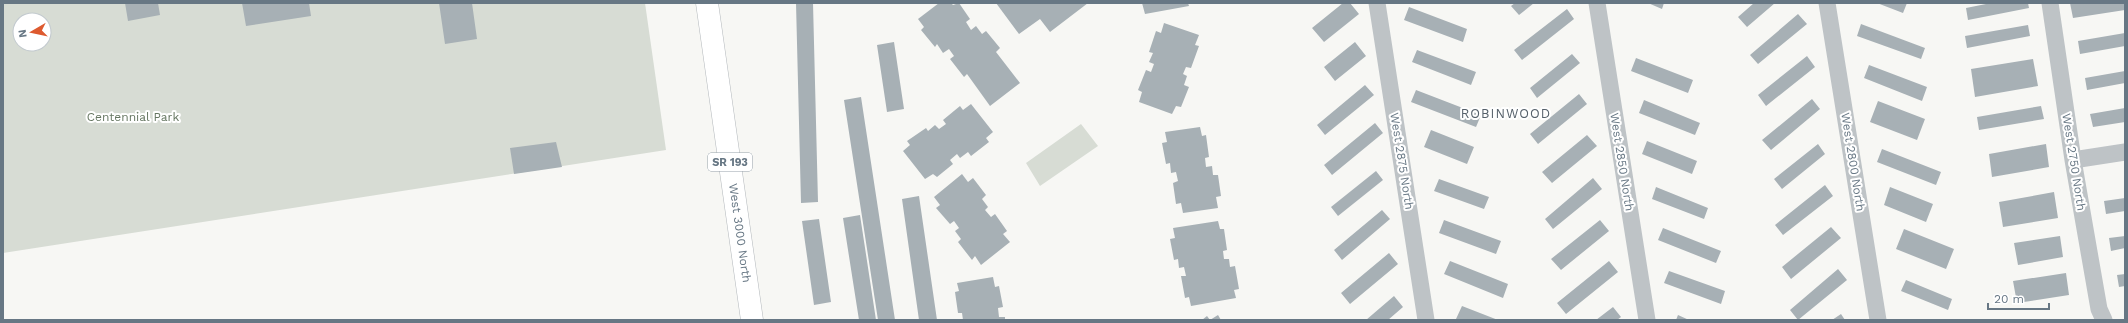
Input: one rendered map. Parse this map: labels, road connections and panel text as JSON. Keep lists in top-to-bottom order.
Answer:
{
  "streets": {
    "main road": ["SR 193", "West 3000 North"],
    "street": [
      "West 2875 North",
      "West 2850 North",
      "West 2800 North",
      "West 2750 North"
    ]
  },
  "districts": ["ROBINWOOD"],
  "parks": ["Centennial Park"],
  "scale_bar": "20 m",
  "north": "left"
}
